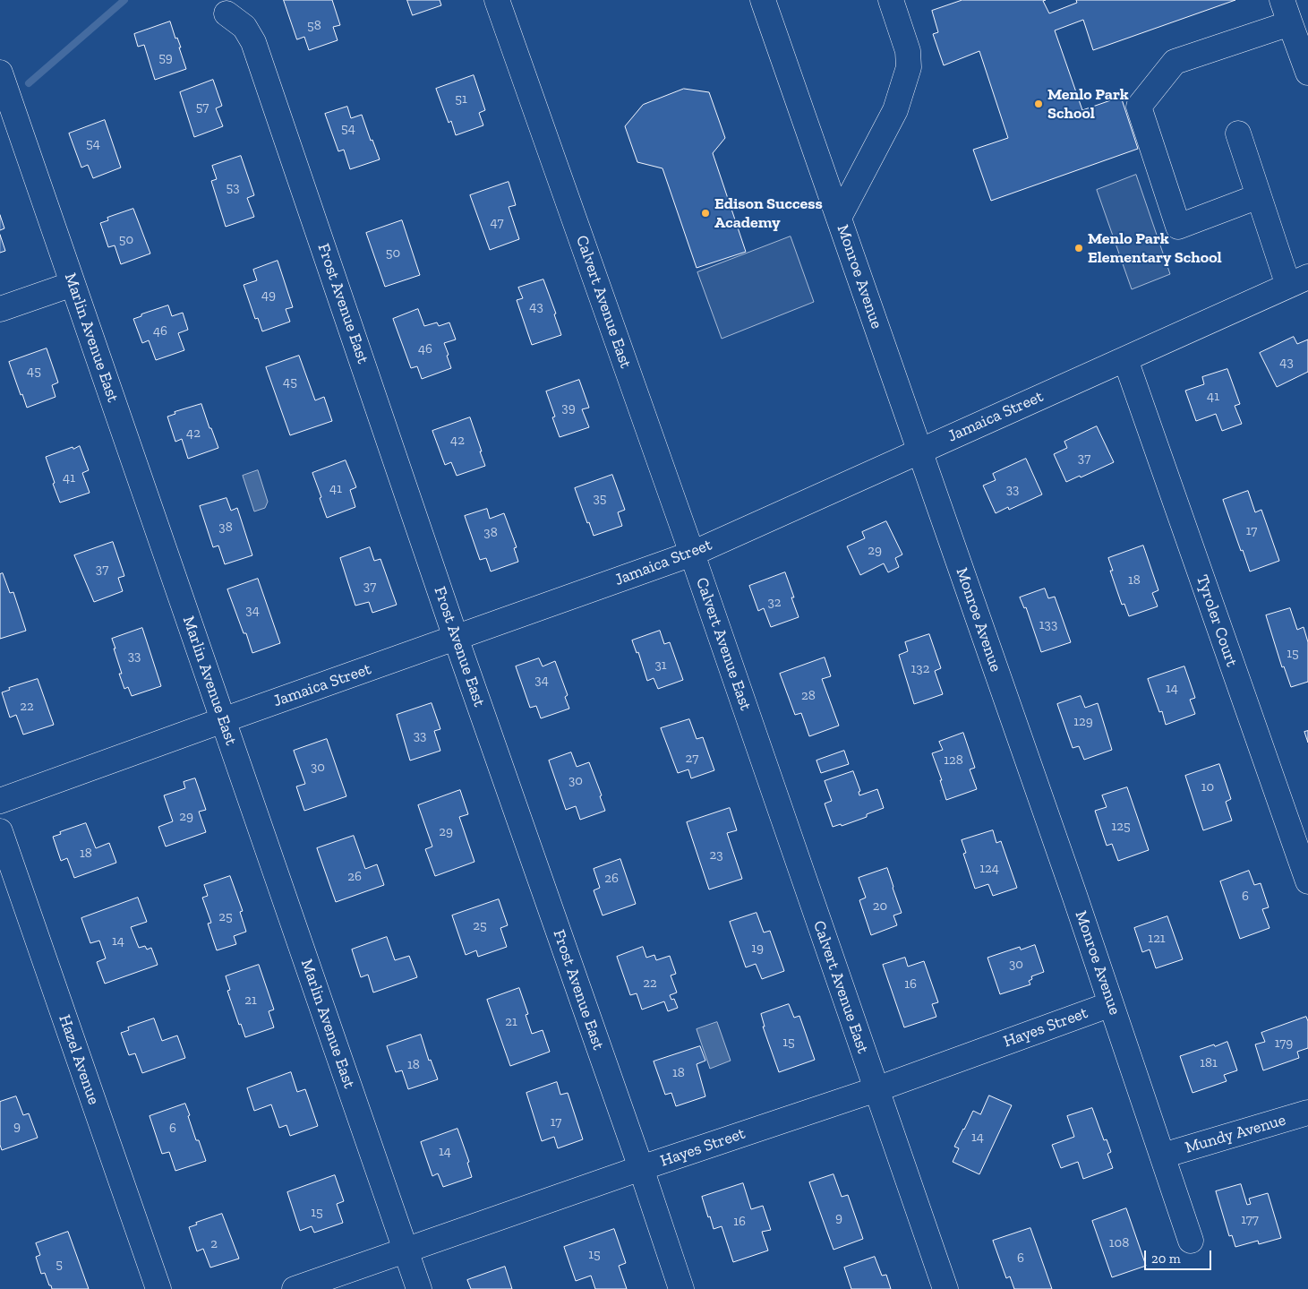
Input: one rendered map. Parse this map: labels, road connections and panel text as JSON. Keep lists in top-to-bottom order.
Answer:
{
  "streets": {
    "street": [
      "Monroe Avenue",
      "Calvert Avenue East",
      "Frost Avenue East",
      "Marlin Avenue East",
      "Jamaica Street",
      "Tyroler Court",
      "Hayes Street",
      "Hazel Avenue",
      "Mundy Avenue"
    ]
  },
  "crossings": [
    ["Monroe Avenue", "Jamaica Street"],
    ["Monroe Avenue", "Hayes Street"],
    ["Monroe Avenue", "Mundy Avenue"],
    ["Calvert Avenue East", "Jamaica Street"],
    ["Calvert Avenue East", "Hayes Street"],
    ["Frost Avenue East", "Jamaica Street"],
    ["Frost Avenue East", "Hayes Street"],
    ["Marlin Avenue East", "Jamaica Street"],
    ["Marlin Avenue East", "Hayes Street"],
    ["Jamaica Street", "Tyroler Court"]
  ],
  "places": ["Menlo Park School", "Edison Success Academy", "Menlo Park Elementary School"],
  "house_numbers": [
    "58",
    "59",
    "51",
    "57",
    "54",
    "54",
    "53",
    "47",
    "50",
    "50",
    "49",
    "43",
    "46",
    "46",
    "43",
    "45",
    "45",
    "41",
    "39",
    "42",
    "42",
    "37",
    "41",
    "41",
    "33",
    "35",
    "38",
    "17",
    "38",
    "29",
    "37",
    "18",
    "37",
    "32",
    "34",
    "133",
    "15",
    "33",
    "31",
    "132",
    "34",
    "14",
    "28",
    "22",
    "129",
    "33",
    "27",
    "128",
    "30",
    "30",
    "10",
    "29",
    "125",
    "29",
    "18",
    "23",
    "124",
    "26",
    "26",
    "6",
    "20",
    "25",
    "25",
    "121",
    "14",
    "19",
    "30",
    "22",
    "16",
    "21",
    "21",
    "15",
    "179",
    "181",
    "18",
    "18",
    "17",
    "9",
    "6",
    "14",
    "14",
    "15",
    "9",
    "177",
    "16",
    "108",
    "2",
    "15",
    "6",
    "5"
  ],
  "scale_bar": "20 m"
}
